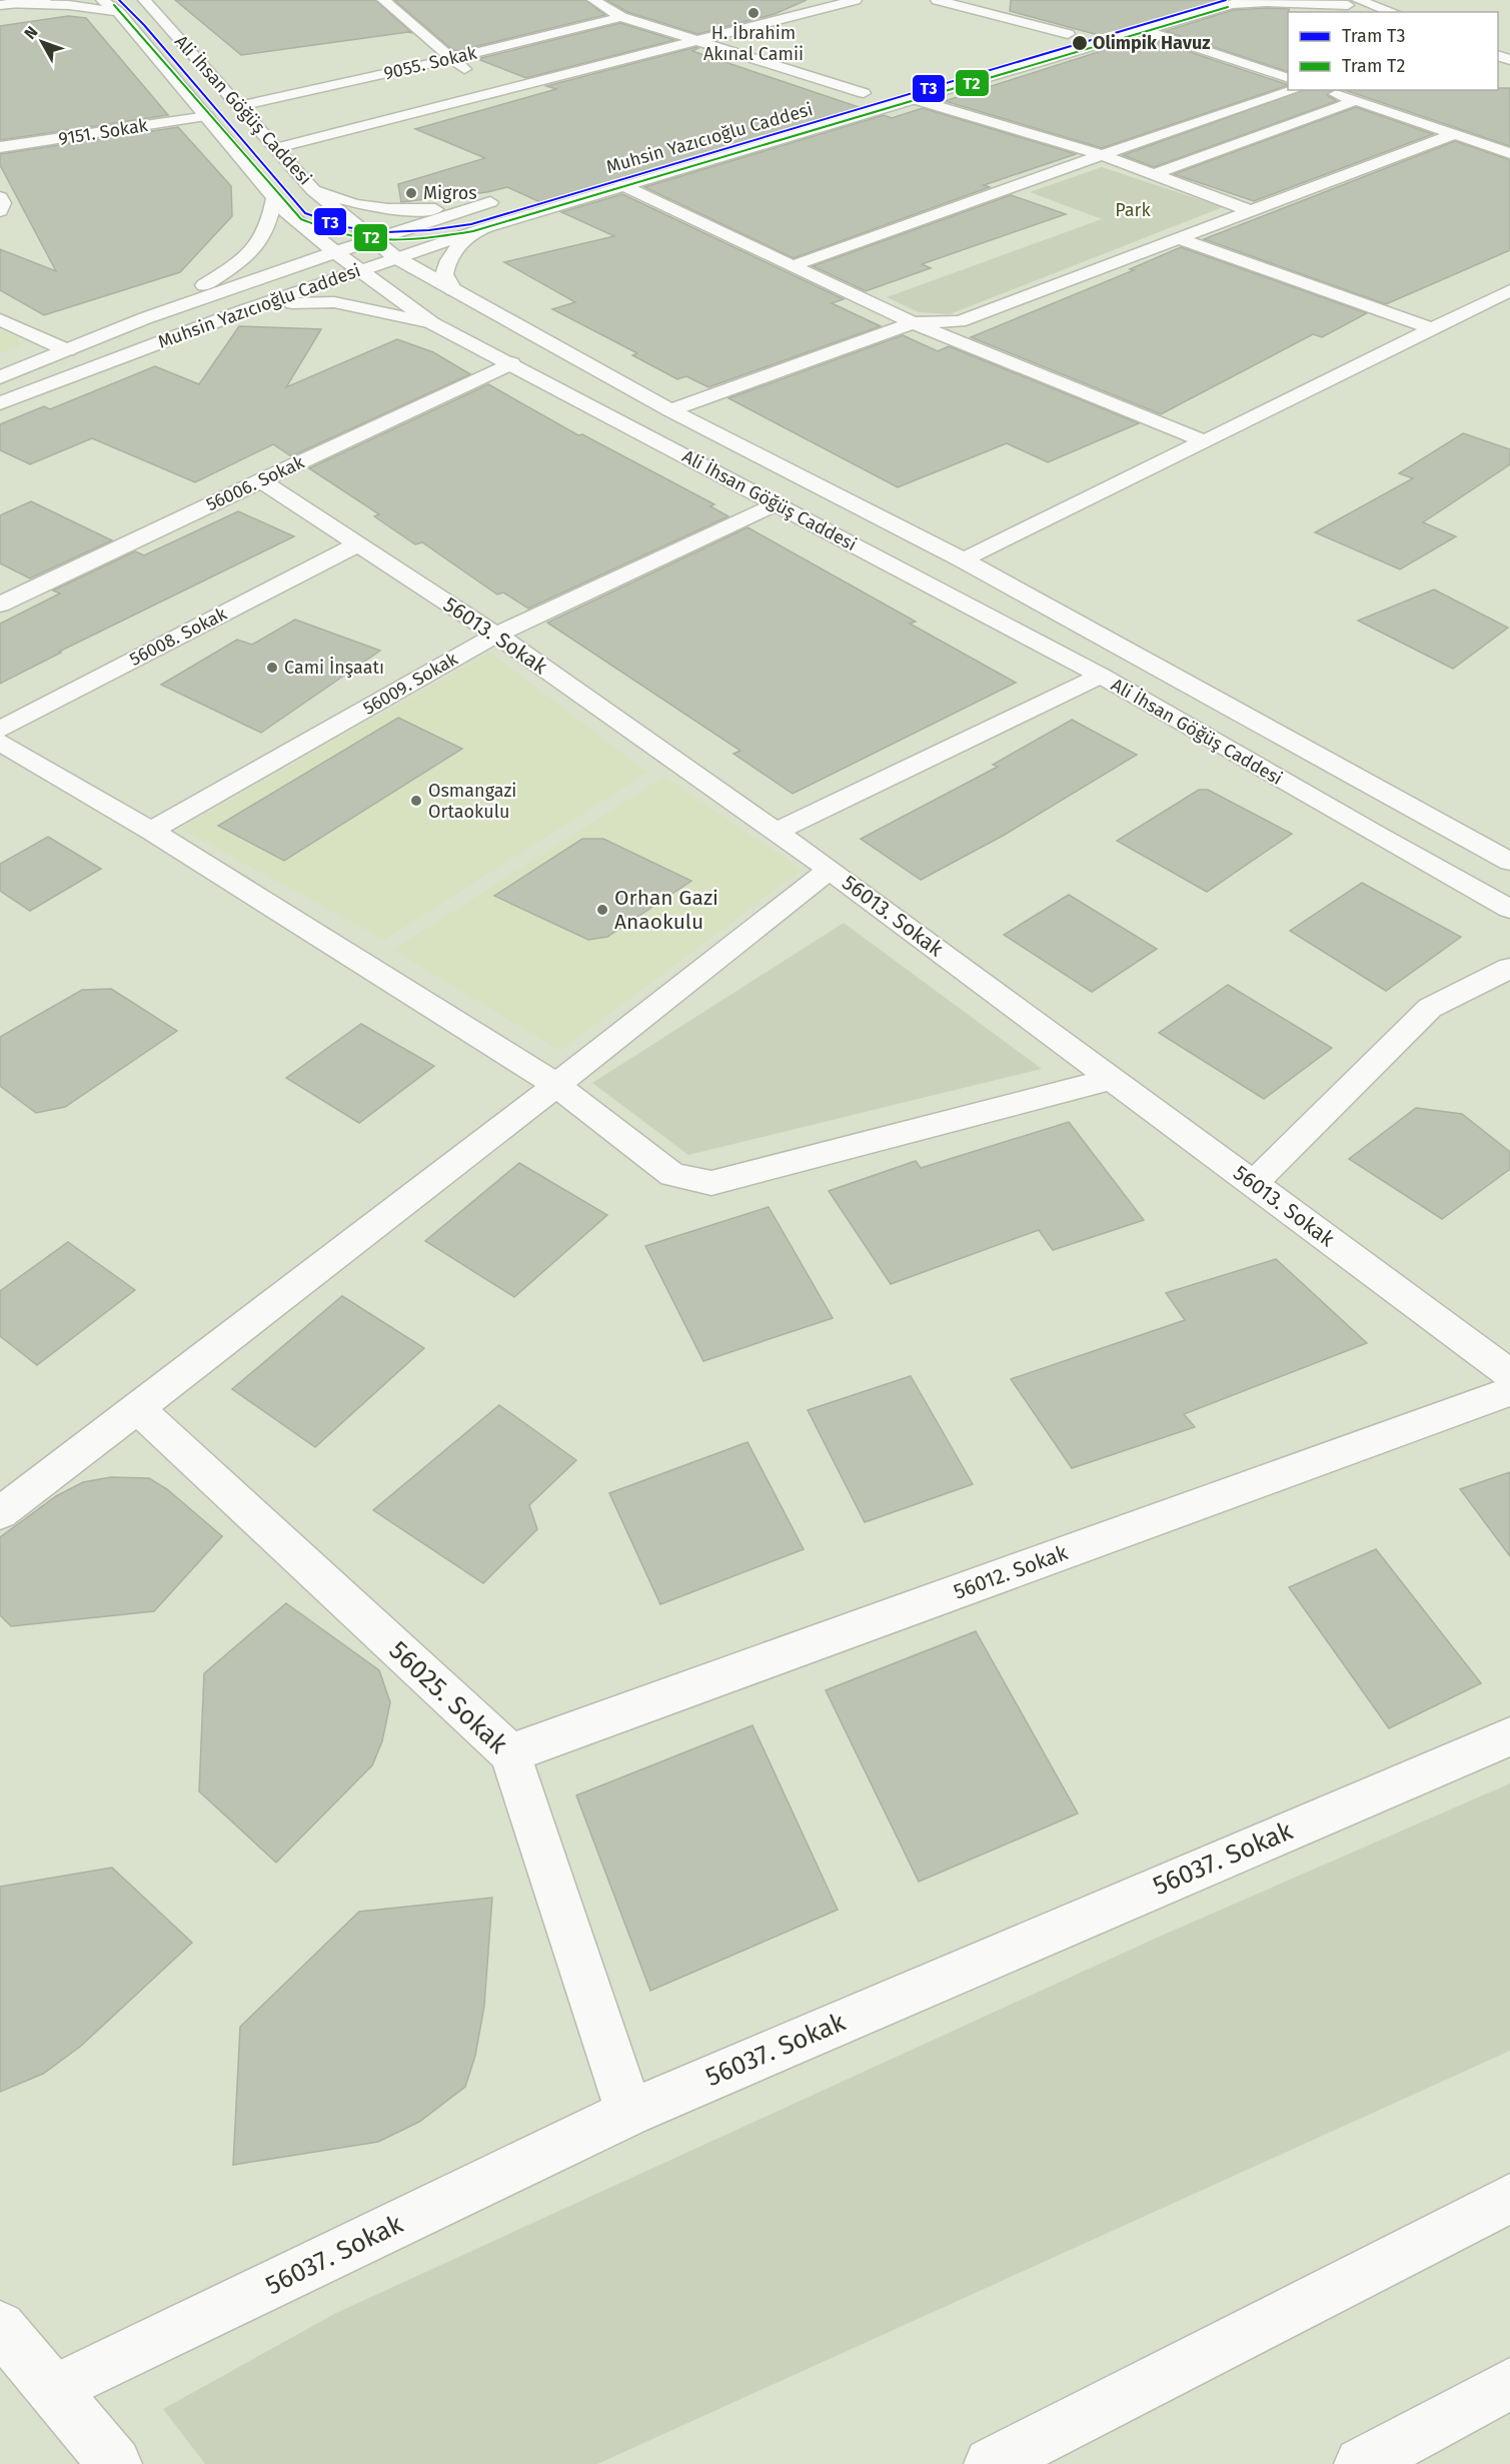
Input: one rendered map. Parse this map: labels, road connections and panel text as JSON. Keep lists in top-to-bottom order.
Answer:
{
  "streets": {
    "street": [
      "9055. Sokak",
      "Ali İhsan Göğüş Caddesi",
      "9151. Sokak",
      "Muhsin Yazıcıoğlu Caddesi",
      "56006. Sokak",
      "56013. Sokak",
      "56008. Sokak",
      "56009. Sokak",
      "56012. Sokak",
      "56025. Sokak",
      "56037. Sokak"
    ]
  },
  "crossings": [
    ["9055. Sokak", "Ali İhsan Göğüş Caddesi"],
    ["Ali İhsan Göğüş Caddesi", "9151. Sokak"],
    ["Ali İhsan Göğüş Caddesi", "Muhsin Yazıcıoğlu Caddesi"],
    ["Ali İhsan Göğüş Caddesi", "56006. Sokak"],
    ["Ali İhsan Göğüş Caddesi", "56009. Sokak"],
    ["56006. Sokak", "56013. Sokak"],
    ["56013. Sokak", "56008. Sokak"],
    ["56013. Sokak", "56009. Sokak"],
    ["56012. Sokak", "56025. Sokak"],
    ["56025. Sokak", "56037. Sokak"]
  ],
  "parks": ["Park"],
  "places": [
    "H. İbrahim Akınal Camii",
    "Olimpik Havuz",
    "Migros",
    "Cami İnşaatı",
    "Osmangazi Ortaokulu",
    "Orhan Gazi Anaokulu"
  ],
  "lines": ["tram line T3", "tram line T2"],
  "legend": ["Tram T3", "Tram T2"],
  "north": "top left"
}
